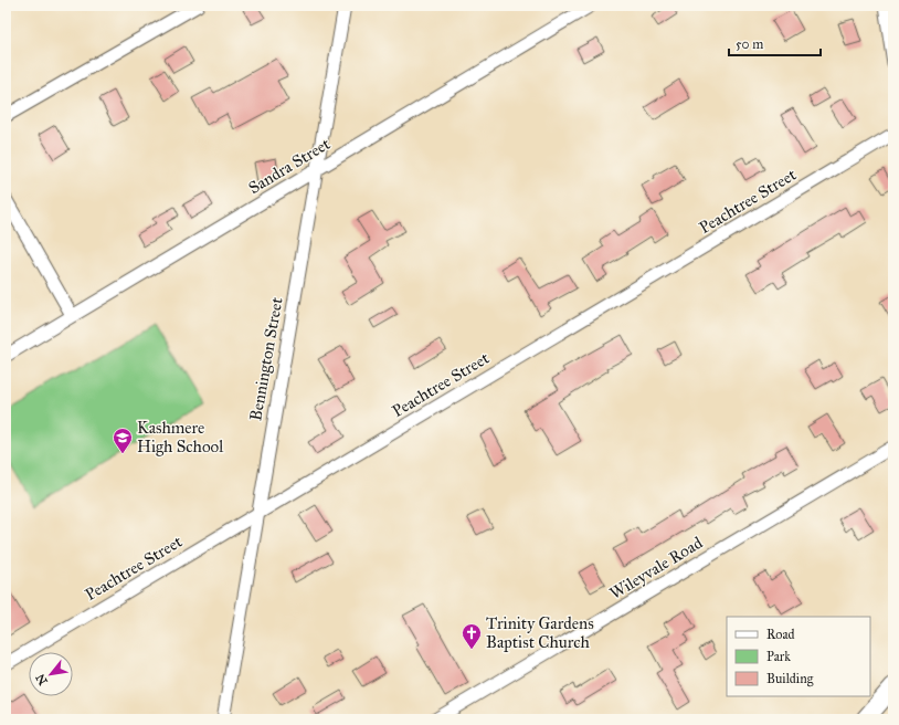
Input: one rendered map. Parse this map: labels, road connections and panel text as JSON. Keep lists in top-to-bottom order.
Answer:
{
  "streets": {
    "street": [
      "Sandra Street",
      "Peachtree Street",
      "Bennington Street",
      "Wileyvale Road"
    ]
  },
  "crossings": [
    ["Sandra Street", "Bennington Street"],
    ["Peachtree Street", "Bennington Street"]
  ],
  "places": {
    "school or university": ["Kashmere High School"],
    "church": ["Trinity Gardens Baptist Church"]
  },
  "legend": ["Road", "Park", "Building"],
  "scale_bar": "50 m",
  "north": "bottom left"
}
